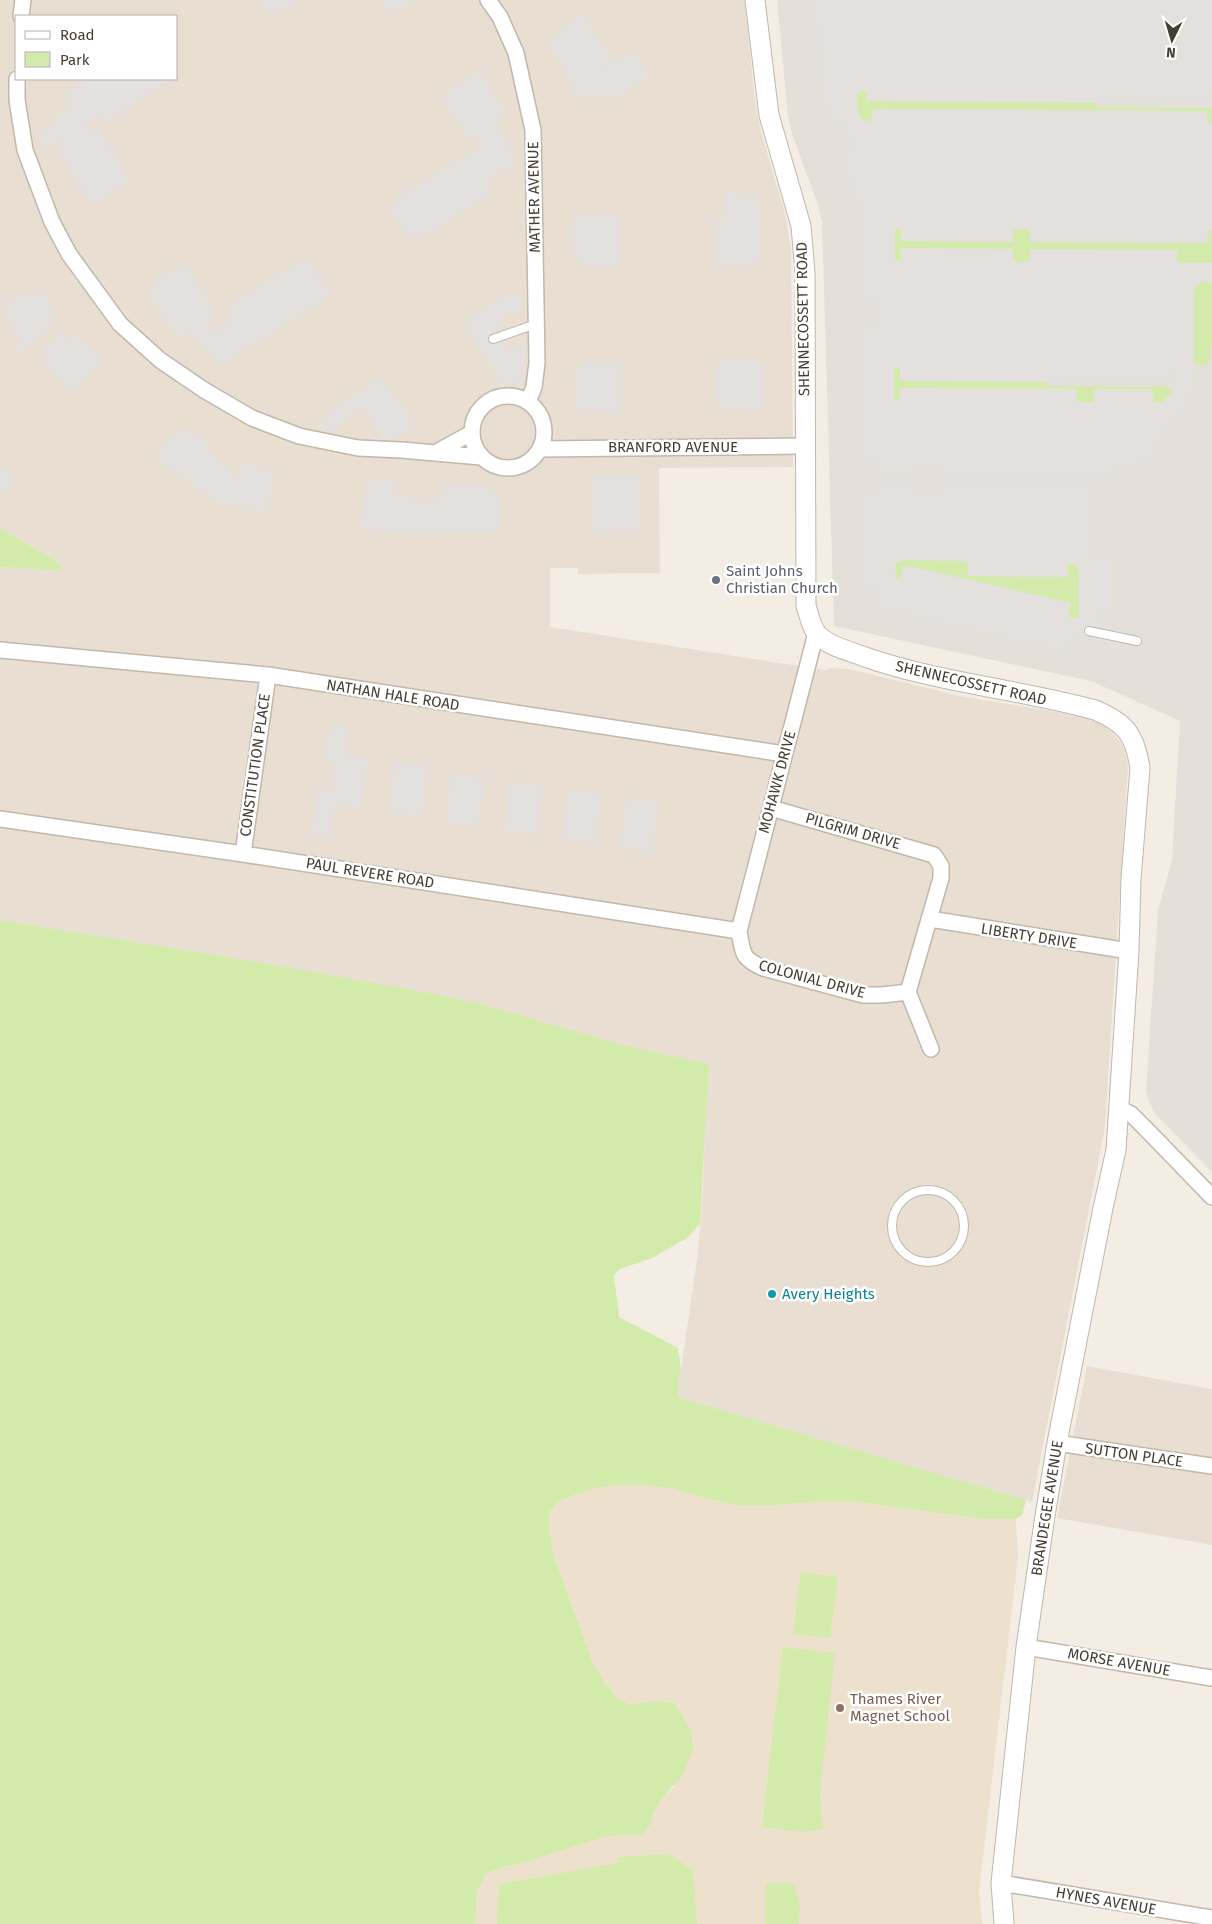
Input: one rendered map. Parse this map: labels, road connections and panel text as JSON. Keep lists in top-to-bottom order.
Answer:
{
  "streets": {
    "street": [
      "MATHER AVENUE",
      "SHENNECOSSETT ROAD",
      "BRANFORD AVENUE",
      "NATHAN HALE ROAD",
      "CONSTITUTION PLACE",
      "MOHAWK DRIVE",
      "PILGRIM DRIVE",
      "PAUL REVERE ROAD",
      "LIBERTY DRIVE",
      "COLONIAL DRIVE",
      "SUTTON PLACE",
      "BRANDEGEE AVENUE",
      "MORSE AVENUE",
      "HYNES AVENUE"
    ]
  },
  "crossings": [
    ["MATHER AVENUE", "BRANFORD AVENUE"],
    ["SHENNECOSSETT ROAD", "BRANFORD AVENUE"],
    ["SHENNECOSSETT ROAD", "MOHAWK DRIVE"],
    ["SHENNECOSSETT ROAD", "LIBERTY DRIVE"],
    ["SHENNECOSSETT ROAD", "BRANDEGEE AVENUE"],
    ["NATHAN HALE ROAD", "CONSTITUTION PLACE"],
    ["NATHAN HALE ROAD", "MOHAWK DRIVE"],
    ["CONSTITUTION PLACE", "PAUL REVERE ROAD"],
    ["MOHAWK DRIVE", "PILGRIM DRIVE"],
    ["MOHAWK DRIVE", "PAUL REVERE ROAD"],
    ["MOHAWK DRIVE", "COLONIAL DRIVE"],
    ["PILGRIM DRIVE", "LIBERTY DRIVE"],
    ["PAUL REVERE ROAD", "COLONIAL DRIVE"],
    ["SUTTON PLACE", "BRANDEGEE AVENUE"],
    ["BRANDEGEE AVENUE", "MORSE AVENUE"],
    ["BRANDEGEE AVENUE", "HYNES AVENUE"]
  ],
  "places": ["Saint Johns Christian Church", "Avery Heights", "Thames River Magnet School"],
  "legend": ["Road", "Park"],
  "north": "bottom"
}
